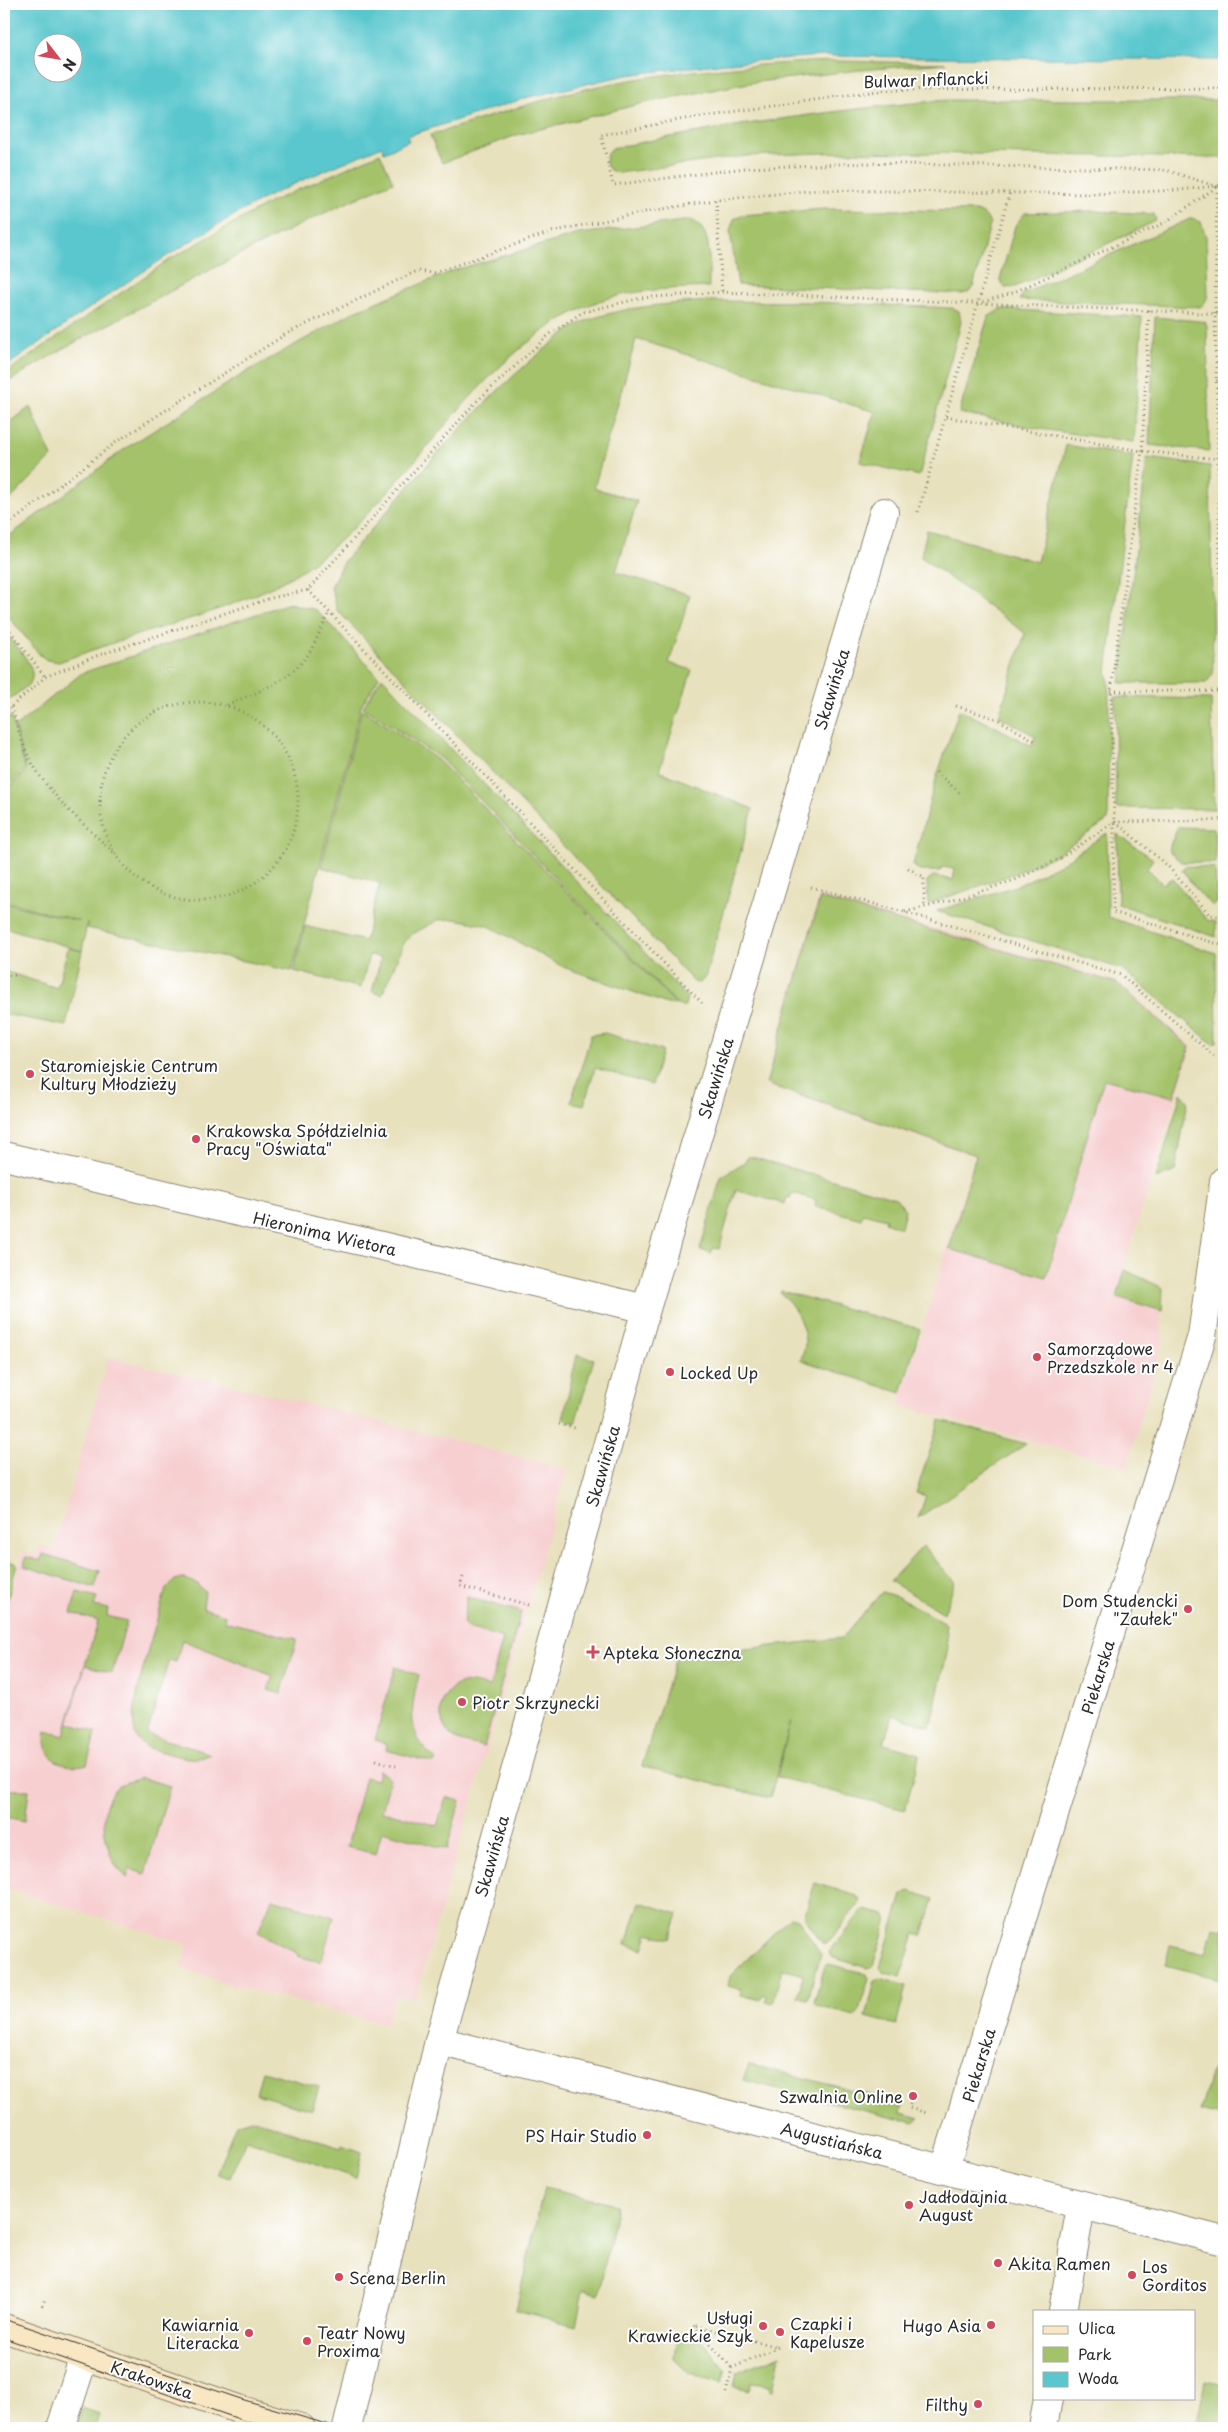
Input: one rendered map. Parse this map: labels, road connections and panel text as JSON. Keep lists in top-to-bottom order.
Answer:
{
  "streets": {
    "street": [
      "Skawińska",
      "Hieronima Wietora",
      "Piekarska",
      "Augustiańska",
      "Krakowska"
    ],
    "path": ["Bulwar Inflancki"]
  },
  "crossings": [
    ["Skawińska", "Hieronima Wietora"],
    ["Skawińska", "Augustiańska"],
    ["Piekarska", "Augustiańska"]
  ],
  "places": {
    "other": [
      "Staromiejskie Centrum Kultury Młodzieży",
      "Krakowska Spółdzielnia Pracy \"Oświata\"",
      "Samorządowe Przedszkole nr 4",
      "Locked Up",
      "Dom Studencki \"Zaułek\"",
      "Piotr Skrzynecki",
      "Szwalnia Online",
      "PS Hair Studio",
      "Jadłodajnia August",
      "Akita Ramen",
      "Los Gorditos",
      "Scena Berlin",
      "Hugo Asia",
      "Usługi Krawieckie Szyk",
      "Czapki i Kapelusze",
      "Kawiarnia Literacka",
      "Teatr Nowy Proxima",
      "Filthy"
    ],
    "health": ["Apteka Słoneczna"]
  },
  "legend": ["Ulica", "Park", "Woda"],
  "north": "bottom right"
}
